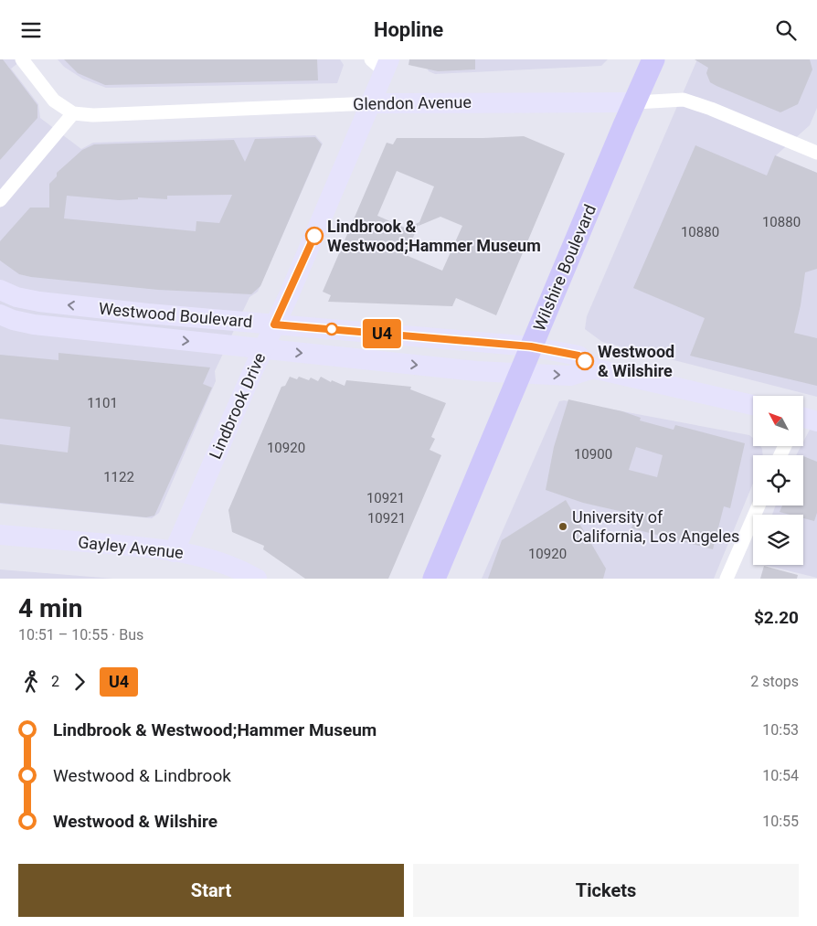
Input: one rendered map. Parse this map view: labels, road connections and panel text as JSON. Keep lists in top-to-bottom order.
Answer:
{
  "streets": {
    "main road": [
      "Glendon Avenue",
      "Wilshire Boulevard",
      "Westwood Boulevard",
      "Lindbrook Drive",
      "Gayley Avenue"
    ]
  },
  "crossings": [
    ["Glendon Avenue", "Wilshire Boulevard"],
    ["Glendon Avenue", "Lindbrook Drive"],
    ["Wilshire Boulevard", "Westwood Boulevard"],
    ["Westwood Boulevard", "Lindbrook Drive"],
    ["Lindbrook Drive", "Gayley Avenue"]
  ],
  "places": ["Lindbrook & Westwood;Hammer Museum", "Westwood & Wilshire", "University of California, Los Angeles"],
  "lines": ["bus line U4"],
  "house_numbers": [
    "10880",
    "10880",
    "1101",
    "10920",
    "10900",
    "1122",
    "10921",
    "10921",
    "10920"
  ],
  "north": "top left",
  "page": {
    "header": "Hopline",
    "on_map": "U4",
    "heading": ["4 min", "10:51 – 10:55 · Bus", "$2.20"],
    "legs": ["2", "U4", "2 stops"],
    "list": [
      {
        "name": "Lindbrook & Westwood;Hammer Museum",
        "value": "10:53"
      },
      {
        "name": "Westwood & Lindbrook",
        "value": "10:54"
      },
      {
        "name": "Westwood & Wilshire",
        "value": "10:55"
      }
    ],
    "buttons": ["Start", "Tickets"]
  }
}
